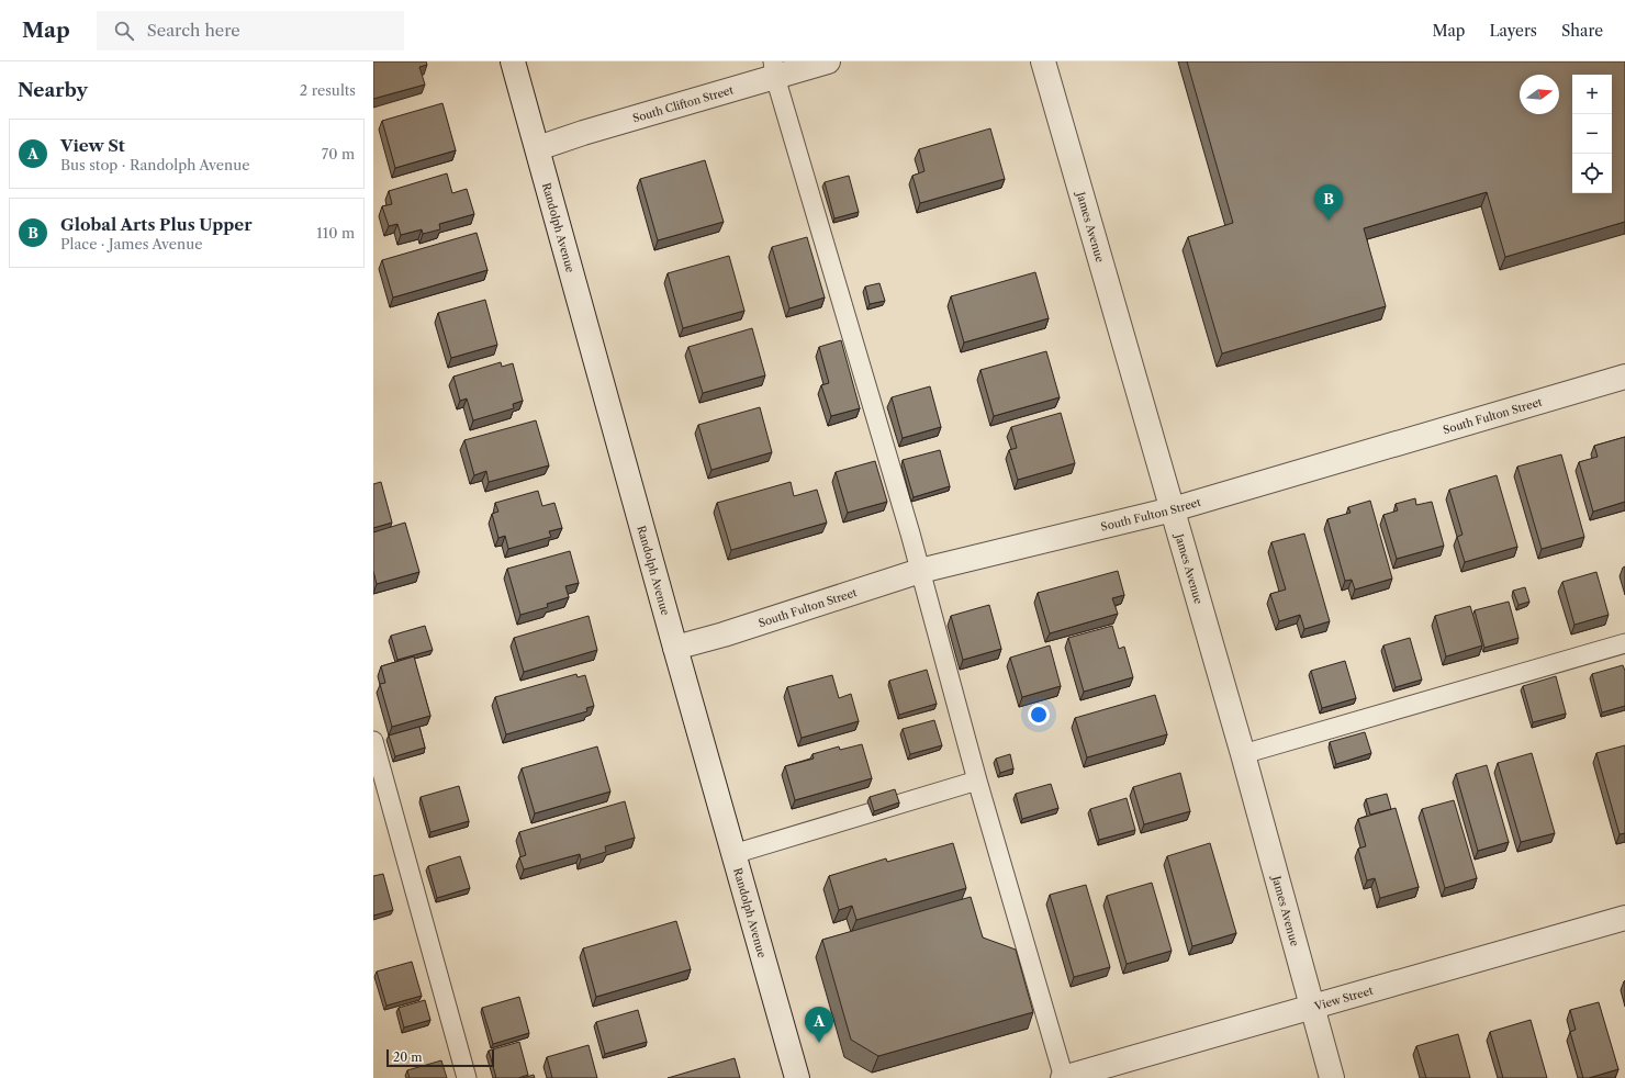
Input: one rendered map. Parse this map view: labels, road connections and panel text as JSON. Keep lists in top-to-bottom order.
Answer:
{
  "streets": {
    "street": [
      "South Clifton Street",
      "Randolph Avenue",
      "James Avenue",
      "South Fulton Street",
      "View Street"
    ]
  },
  "crossings": [
    ["South Clifton Street", "Randolph Avenue"],
    ["Randolph Avenue", "South Fulton Street"],
    ["James Avenue", "South Fulton Street"],
    ["James Avenue", "View Street"]
  ],
  "scale_bar": "20 m",
  "north": "right",
  "page": {
    "header": "Map",
    "search": "Search here",
    "nav": ["Map", "Layers", "Share"],
    "heading": ["Nearby", "2 results"],
    "map_buttons": ["+", "−"],
    "list": [
      {
        "mark": "A",
        "name": "View St",
        "note": "Bus stop · Randolph Avenue",
        "value": "70 m"
      },
      {
        "mark": "B",
        "name": "Global Arts Plus Upper",
        "note": "Place · James Avenue",
        "value": "110 m"
      }
    ],
    "pins": ["B", "A"],
    "scale": "20 m"
  }
}
